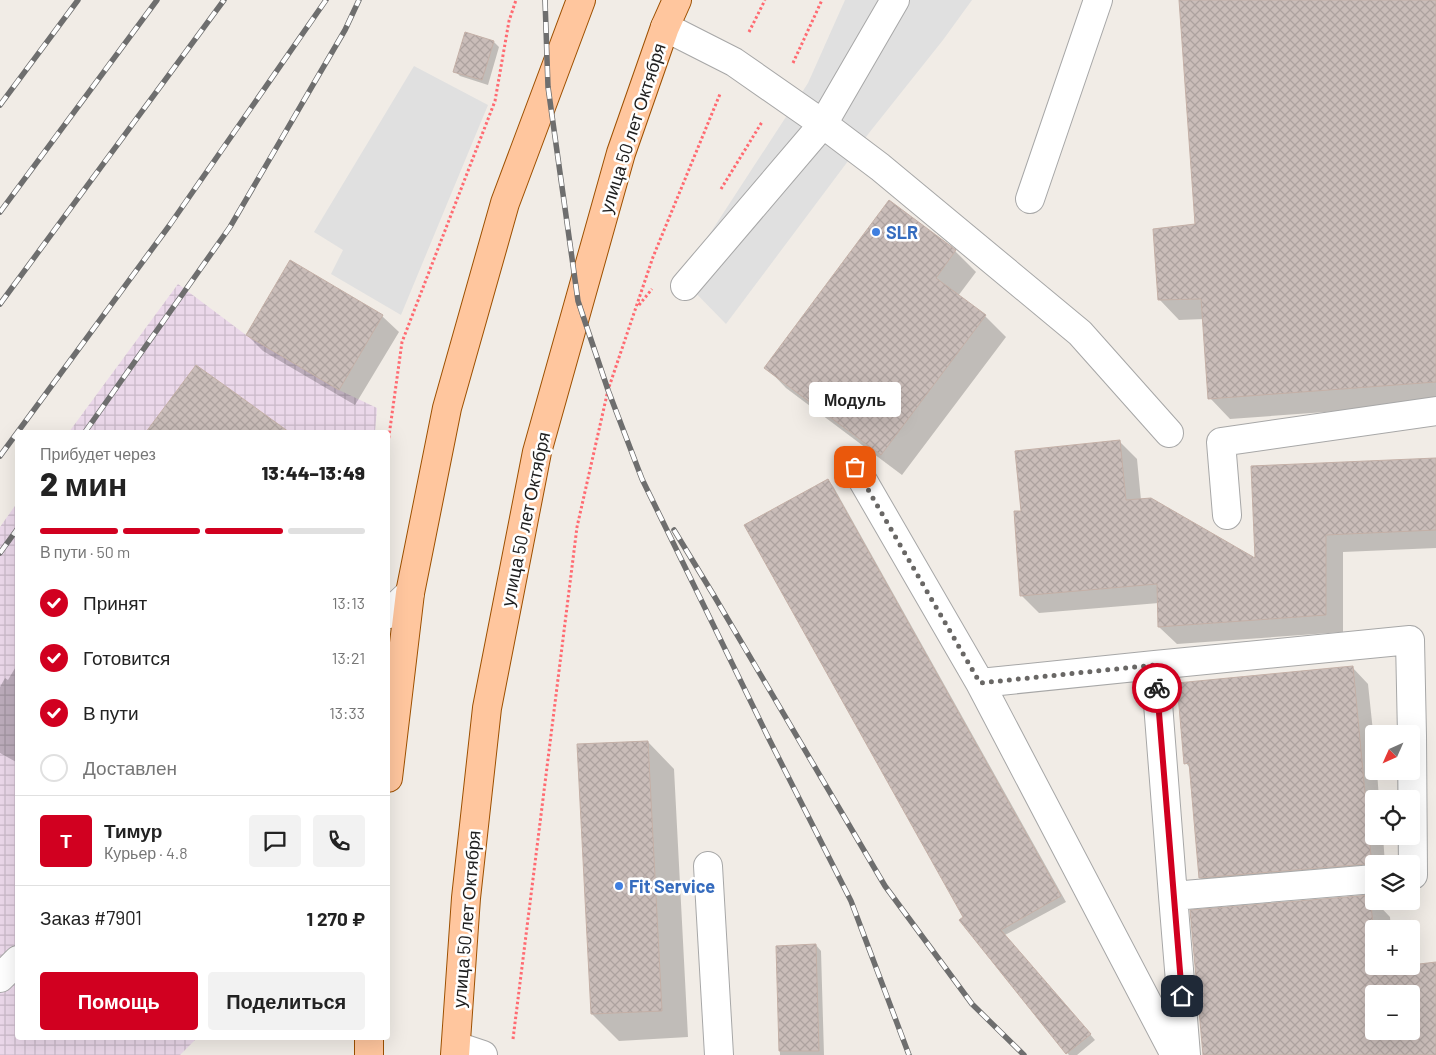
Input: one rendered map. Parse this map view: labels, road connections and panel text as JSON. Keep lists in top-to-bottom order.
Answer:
{
  "streets": {
    "main road": ["улица 50 лет Октября"]
  },
  "places": ["SLR", "Модуль", "Fit Service"],
  "north": "bottom left",
  "page": {
    "bubble": "Модуль",
    "heading": ["2 мин", "Прибудет через", "13:44–13:49"],
    "panel": [
      "Тимур",
      "Курьер · 4.8",
      "Заказ #7901",
      "1 270 ₽"
    ],
    "bar": "В пути · 50 m",
    "list": [
      ["Принят", "13:13"],
      ["Готовится", "13:21"],
      ["В пути", "13:33"],
      "Доставлен"
    ],
    "map_buttons": ["+", "−"],
    "round": "Т",
    "buttons": ["Помощь", "Поделиться"]
  }
}
